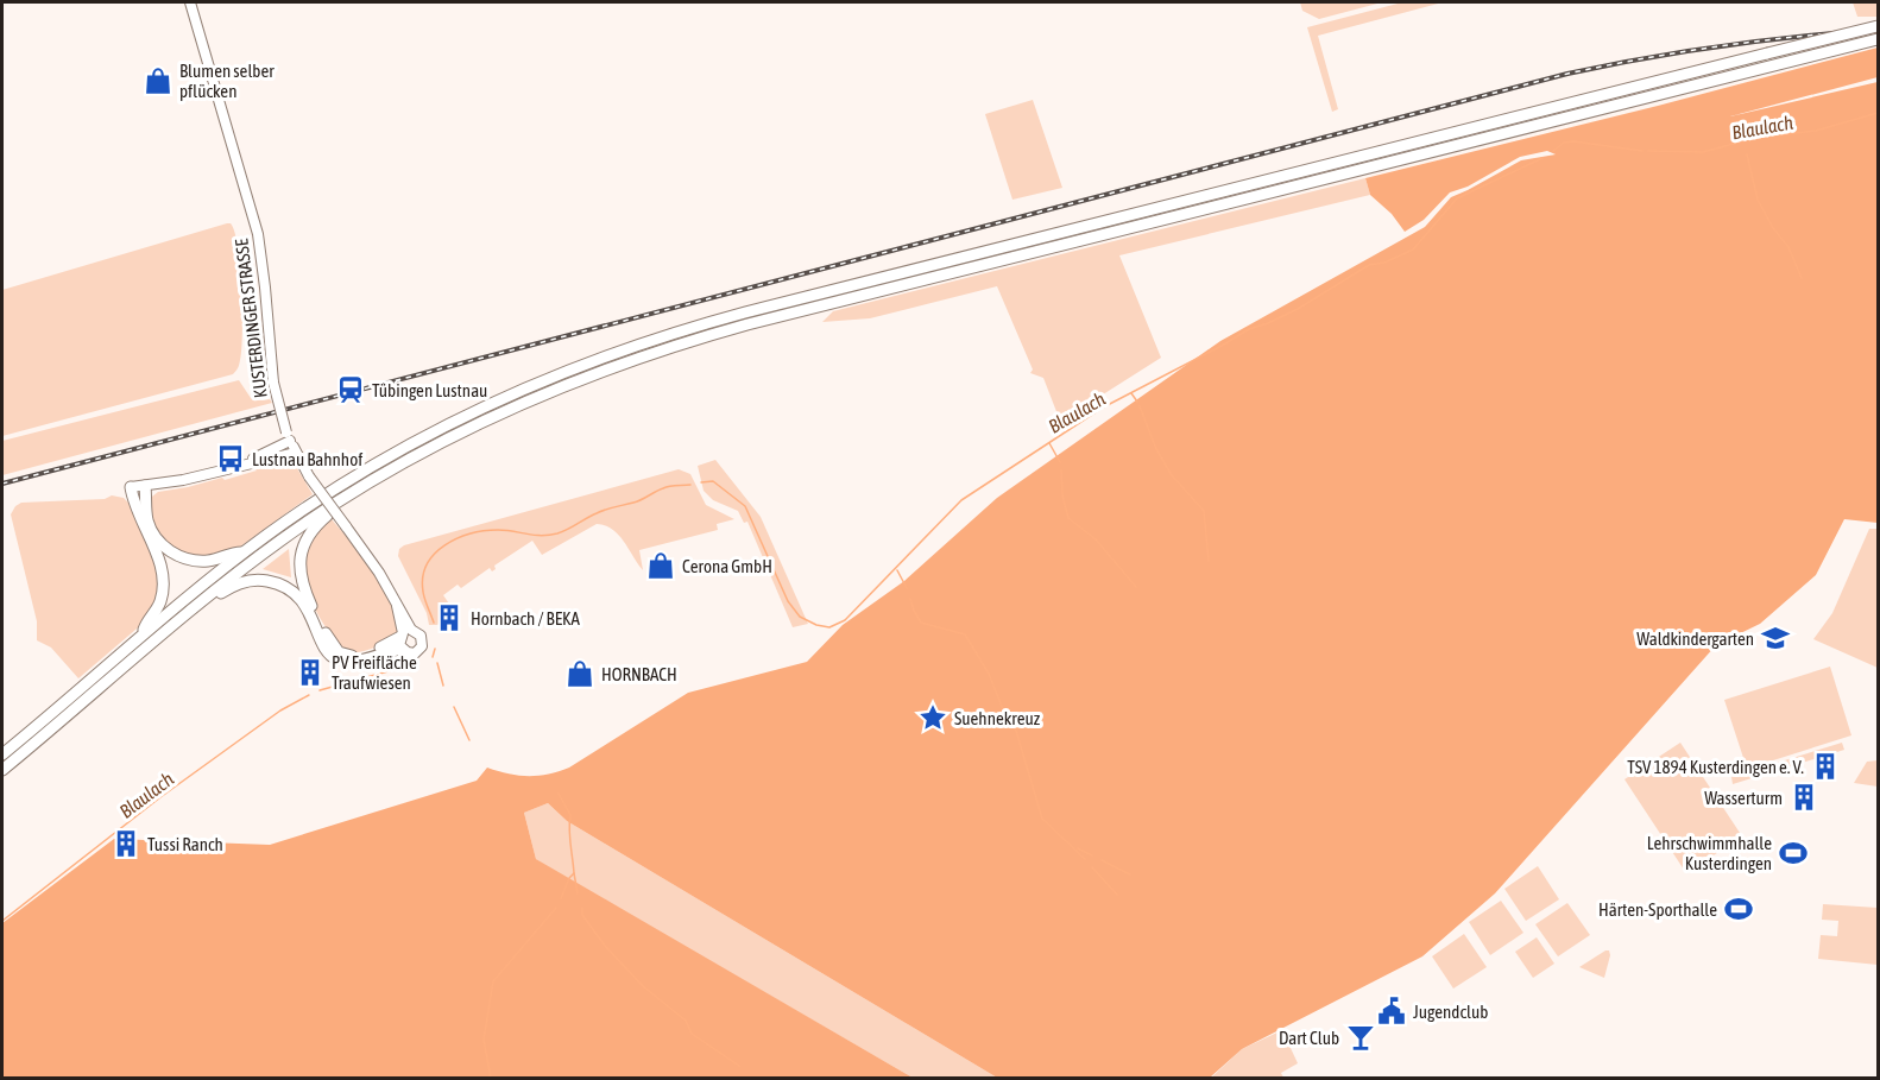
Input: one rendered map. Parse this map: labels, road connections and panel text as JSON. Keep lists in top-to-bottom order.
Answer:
{
  "streets": {
    "street": ["KUSTERDINGER STRASSE"]
  },
  "water": ["Blaulach"],
  "places": {
    "shop": ["Blumen selber pflücken", "Cerona GmbH", "HORNBACH"],
    "station": ["Tübingen Lustnau"],
    "bus stop": ["Lustnau Bahnhof"],
    "building": [
      "Hornbach / BEKA",
      "PV Freifläche Traufwiesen",
      "TSV 1894 Kusterdingen e. V.",
      "Wasserturm",
      "Tussi Ranch"
    ],
    "school or university": ["Waldkindergarten"],
    "place": ["Suehnekreuz"],
    "sports": ["Lehrschwimmhalle Kusterdingen", "Härten-Sporthalle"],
    "public building": ["Jugendclub"],
    "bar": ["Dart Club"]
  }
}
